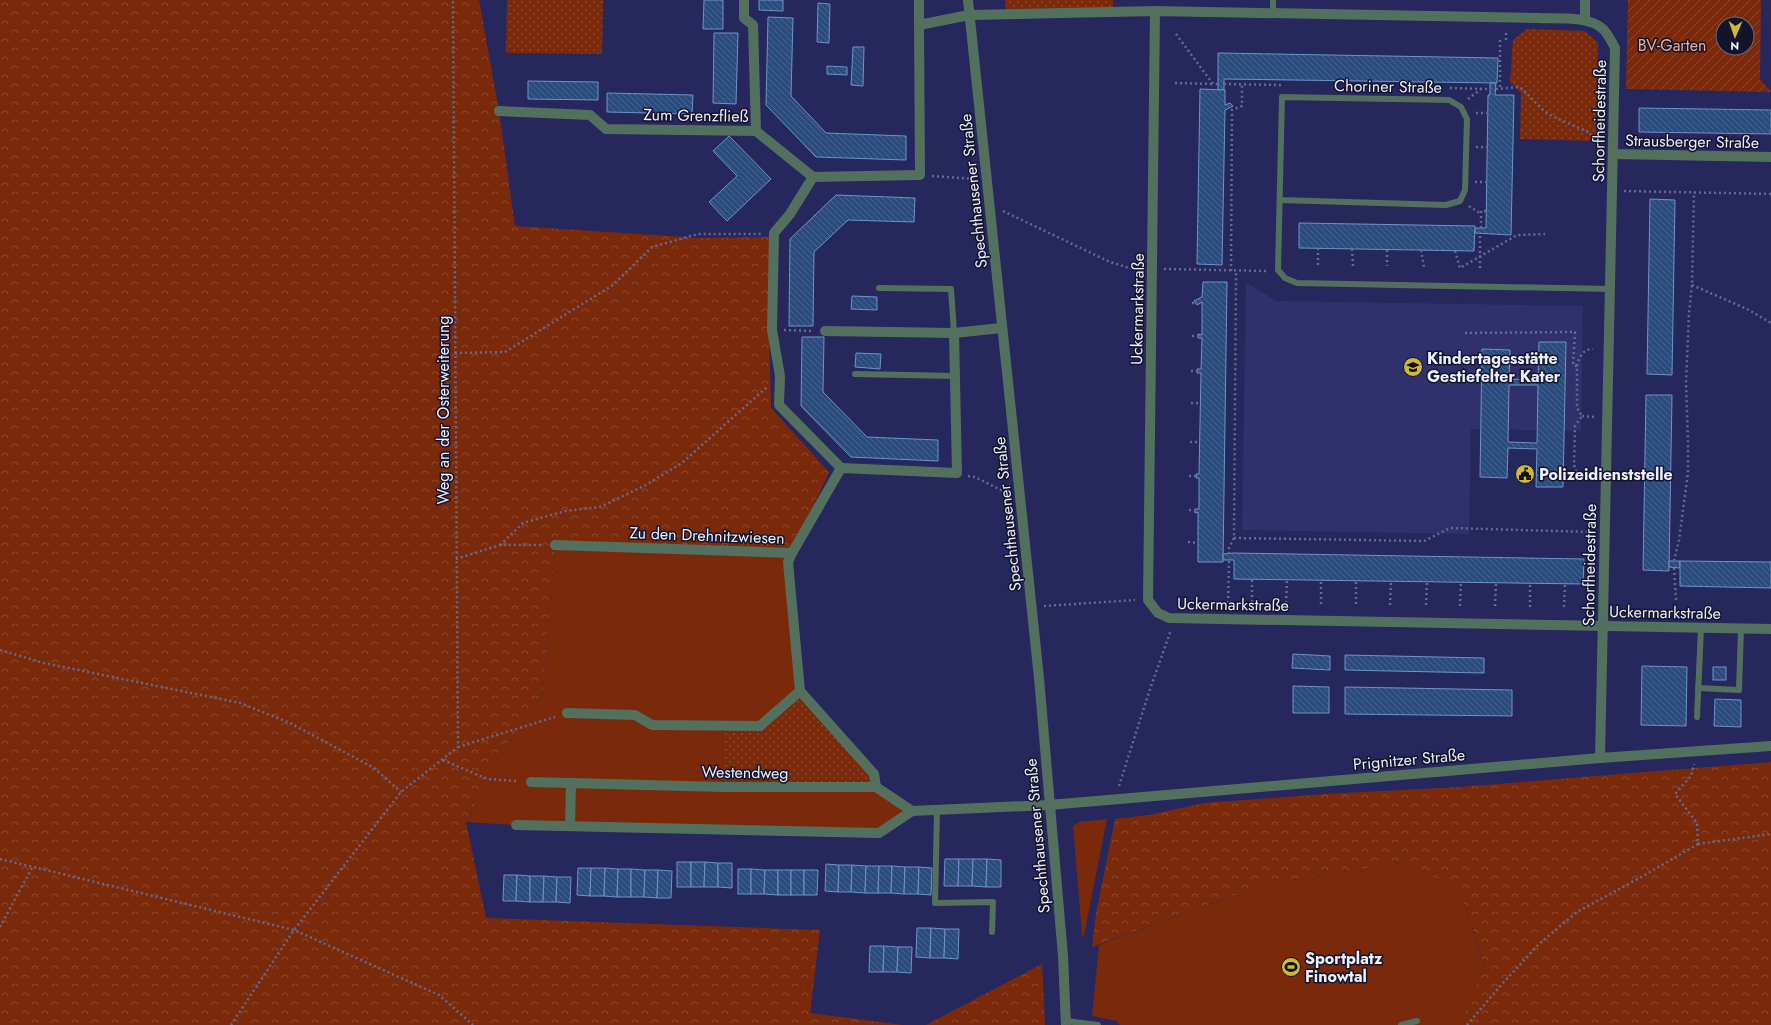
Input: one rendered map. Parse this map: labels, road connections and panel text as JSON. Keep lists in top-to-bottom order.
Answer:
{
  "streets": {
    "street": [
      "Zum Grenzfließ",
      "Schorfheidestraße",
      "Strausberger Straße",
      "Spechthausener Straße",
      "Uckermarkstraße",
      "Zu den Drehnitzwiesen",
      "Prignitzer Straße",
      "Westendweg"
    ],
    "lane": ["Choriner Straße"],
    "path": ["Weg an der Osterweiterung"]
  },
  "crossings": [
    ["Choriner Straße", "Schorfheidestraße"],
    ["Schorfheidestraße", "Strausberger Straße"],
    ["Schorfheidestraße", "Spechthausener Straße"],
    ["Schorfheidestraße", "Uckermarkstraße"],
    ["Schorfheidestraße", "Prignitzer Straße"],
    ["Spechthausener Straße", "Prignitzer Straße"]
  ],
  "parks": ["BV-Garten"],
  "places": {
    "school or university": ["Kindertagesstätte Gestiefelter Kater"],
    "public building": ["Polizeidienststelle"],
    "sports": ["Sportplatz Finowtal"]
  },
  "north": "bottom"
}
